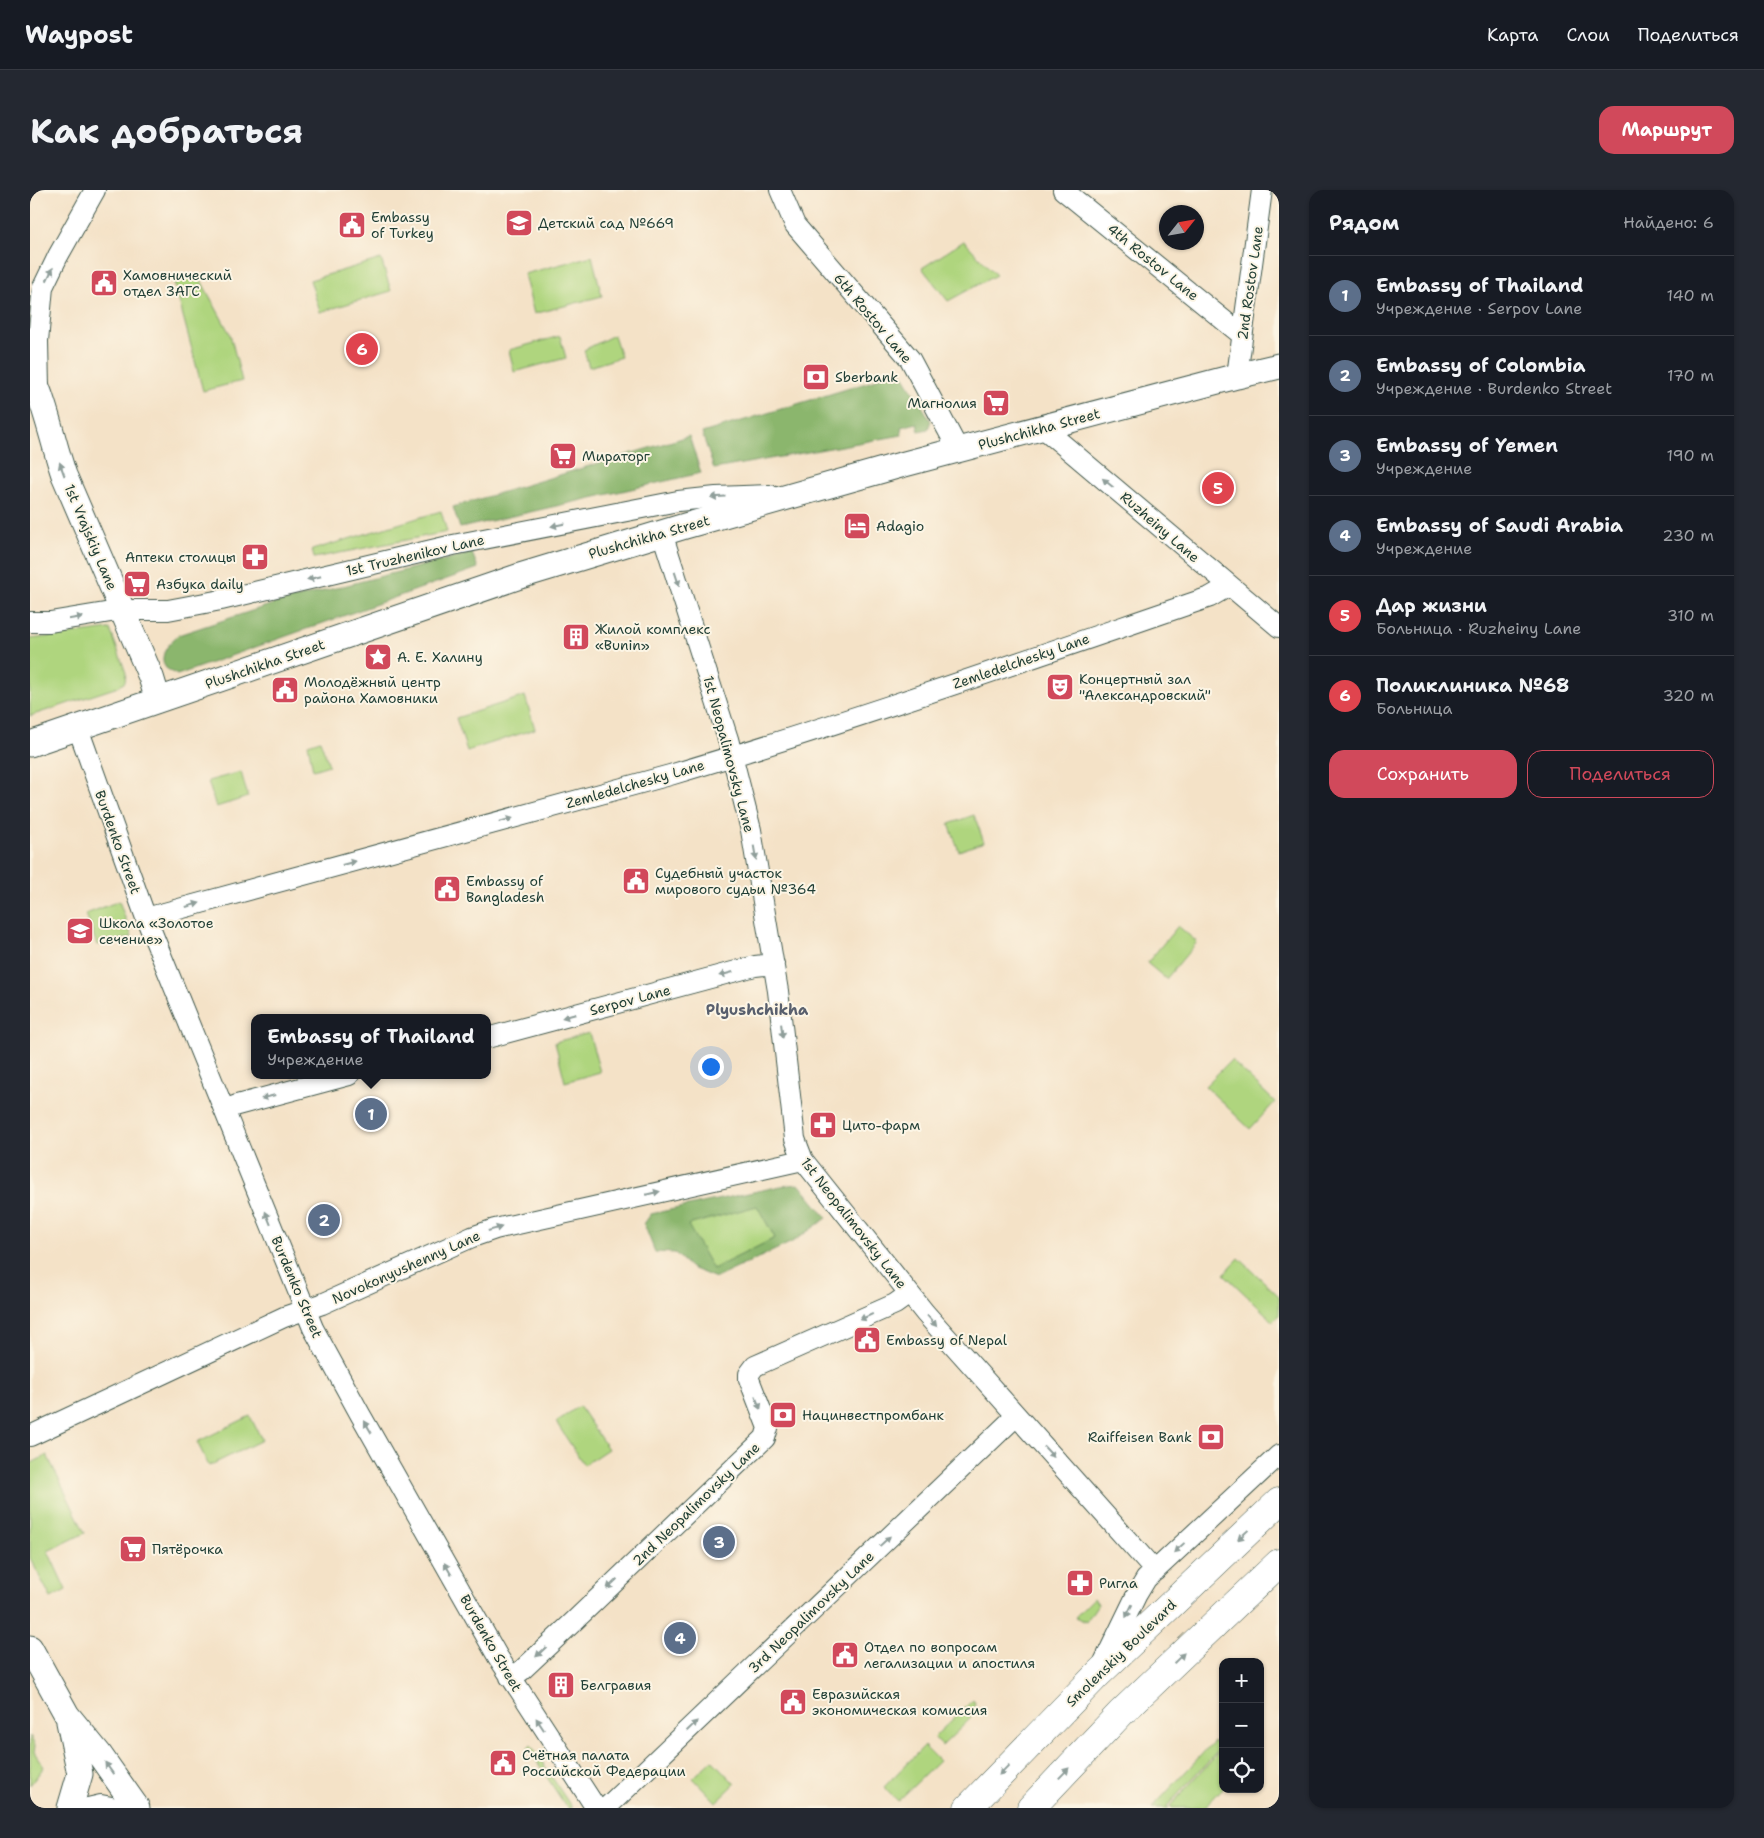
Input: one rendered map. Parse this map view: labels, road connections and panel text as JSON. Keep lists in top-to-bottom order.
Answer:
{
  "streets": {
    "main road": ["Smolenskiy Boulevard"],
    "street": [
      "4th Rostov Lane",
      "2nd Rostov Lane",
      "6th Rostov Lane",
      "Plushchikha Street",
      "Ruzheiny Lane",
      "1st Vrajskiy Lane",
      "1st Truzhenikov Lane",
      "Zemledelchesky Lane",
      "1st Neopalimovsky Lane",
      "Burdenko Street",
      "Serpov Lane",
      "Novokonyushenny Lane",
      "2nd Neopalimovsky Lane",
      "3rd Neopalimovsky Lane"
    ]
  },
  "crossings": [
    ["4th Rostov Lane", "2nd Rostov Lane"],
    ["2nd Rostov Lane", "Plushchikha Street"],
    ["6th Rostov Lane", "Plushchikha Street"],
    ["Plushchikha Street", "Ruzheiny Lane"],
    ["Plushchikha Street", "1st Vrajskiy Lane"],
    ["Plushchikha Street", "1st Truzhenikov Lane"],
    ["Plushchikha Street", "1st Neopalimovsky Lane"],
    ["Plushchikha Street", "Burdenko Street"],
    ["Ruzheiny Lane", "Zemledelchesky Lane"],
    ["1st Vrajskiy Lane", "1st Truzhenikov Lane"],
    ["Zemledelchesky Lane", "1st Neopalimovsky Lane"],
    ["Zemledelchesky Lane", "Burdenko Street"],
    ["1st Neopalimovsky Lane", "Serpov Lane"],
    ["1st Neopalimovsky Lane", "Novokonyushenny Lane"],
    ["1st Neopalimovsky Lane", "2nd Neopalimovsky Lane"],
    ["1st Neopalimovsky Lane", "3rd Neopalimovsky Lane"],
    ["Burdenko Street", "Novokonyushenny Lane"],
    ["Burdenko Street", "2nd Neopalimovsky Lane"]
  ],
  "one_way": [
    "Ruzheiny Lane",
    "1st Vrajskiy Lane",
    "Zemledelchesky Lane",
    "1st Neopalimovsky Lane",
    "Burdenko Street",
    "Serpov Lane",
    "Novokonyushenny Lane",
    "2nd Neopalimovsky Lane",
    "3rd Neopalimovsky Lane"
  ],
  "districts": ["Plyushchikha"],
  "places": {
    "school or university": ["Детский сад №669", "Школа «Золотое сечение»"],
    "public building": [
      "Embassy of Turkey",
      "Хамовнический отдел ЗАГС",
      "Молодёжный центр района Хамовники",
      "Судебный участок мирового судьи №364",
      "Embassy of Bangladesh",
      "Embassy of Nepal",
      "Отдел по вопросам легализации и апостиля",
      "Евразийская экономическая комиссия",
      "Счётная палата Российской Федерации"
    ],
    "bank": ["Sberbank", "Нацинвестпромбанк", "Raiffeisen Bank"],
    "supermarket": [
      "Магнолия",
      "Мираторг",
      "Азбука daily",
      "Пятёрочка"
    ],
    "hotel": ["Adagio"],
    "pharmacy": ["Аптеки столицы", "Цито-фарм", "Ригла"],
    "building": ["Жилой комплекс «Bunin»", "Белгравия"],
    "place": ["А. Е. Халину"],
    "theatre": ["Концертный зал \"Александровский\""]
  },
  "north": "top right",
  "page": {
    "header": "Waypost",
    "nav": ["Карта", "Слои", "Поделиться"],
    "buttons": [
      "Маршрут",
      ["Сохранить", "Поделиться"]
    ],
    "title": "Как добраться",
    "heading": ["Рядом", "Найдено: 6"],
    "list": [
      {
        "mark": "1",
        "name": "Embassy of Thailand",
        "note": "Учреждение · Serpov Lane",
        "value": "140 m"
      },
      {
        "mark": "2",
        "name": "Embassy of Colombia",
        "note": "Учреждение · Burdenko Street",
        "value": "170 m"
      },
      {
        "mark": "3",
        "name": "Embassy of Yemen",
        "note": "Учреждение",
        "value": "190 m"
      },
      {
        "mark": "4",
        "name": "Embassy of Saudi Arabia",
        "note": "Учреждение",
        "value": "230 m"
      },
      {
        "mark": "5",
        "name": "Дар жизни",
        "note": "Больница · Ruzheiny Lane",
        "value": "310 m"
      },
      {
        "mark": "6",
        "name": "Поликлиника №68",
        "note": "Больница",
        "value": "320 m"
      }
    ],
    "pins": [
      "6",
      "5",
      "1",
      "2",
      "3",
      "4"
    ],
    "popup": ["Embassy of Thailand", "Учреждение"],
    "map_buttons": ["+", "−"]
  }
}
